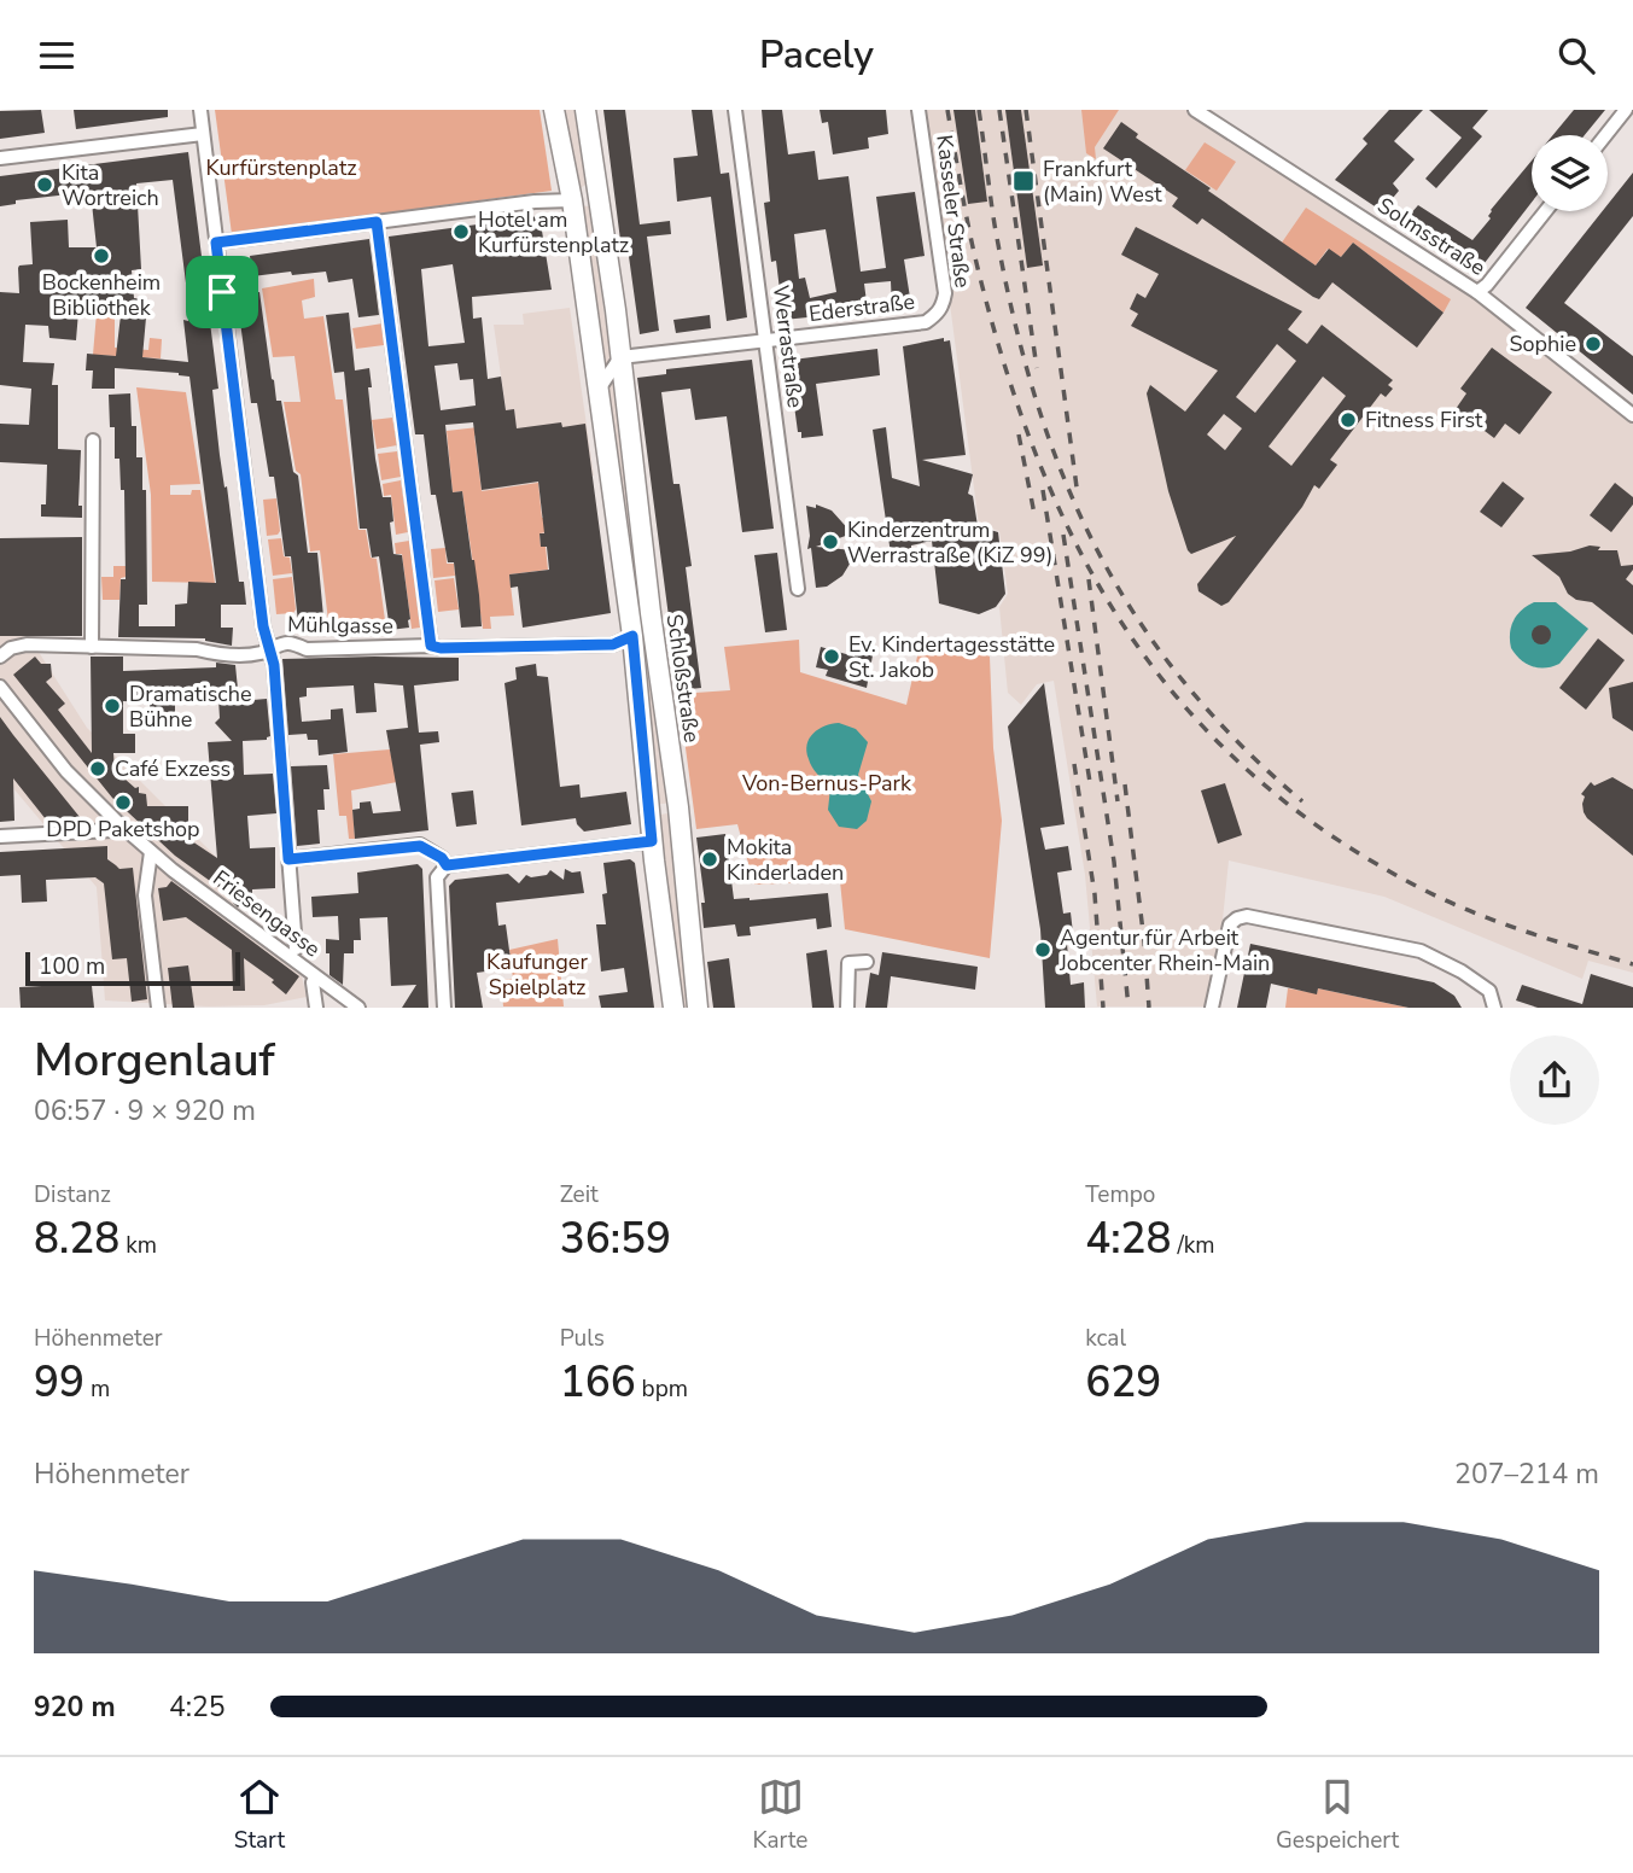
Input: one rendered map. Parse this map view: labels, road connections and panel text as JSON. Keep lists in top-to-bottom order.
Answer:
{
  "streets": {
    "street": [
      "Kasseler Straße",
      "Solmsstraße",
      "Ederstraße",
      "Werrastraße",
      "Mühlgasse",
      "Schloßstraße",
      "Friesengasse"
    ]
  },
  "crossings": [
    ["Kasseler Straße", "Ederstraße"],
    ["Ederstraße", "Werrastraße"],
    ["Ederstraße", "Schloßstraße"],
    ["Mühlgasse", "Schloßstraße"]
  ],
  "parks": ["Kurfürstenplatz", "Von-Bernus-Park", "Kaufunger Spielplatz"],
  "places": {
    "transit": ["Frankfurt (Main) West"],
    "other": [
      "Kita Wortreich",
      "Hotel am Kurfürstenplatz",
      "Bockenheim Bibliothek",
      "Sophie",
      "Fitness First",
      "Kinderzentrum Werrastraße (KiZ 99)",
      "Ev. Kindertagesstätte St. Jakob",
      "Dramatische Bühne",
      "Café Exzess",
      "DPD Paketshop",
      "Mokita Kinderladen",
      "Agentur für Arbeit Jobcenter Rhein-Main"
    ]
  },
  "scale_bar": "100 m",
  "page": {
    "header": "Pacely",
    "scale": "100 m",
    "heading": ["Morgenlauf", "06:57 · 9 × 920 m"],
    "stats": [
      ["Distanz", "8.28 km"],
      ["Zeit", "36:59"],
      ["Tempo", "4:28 /km"],
      ["Höhenmeter", "99 m"],
      ["Puls", "166 bpm"],
      ["kcal", "629"]
    ],
    "chart": ["Höhenmeter", "207–214 m"],
    "list": [
      {
        "name": "920 m",
        "note": "4:25"
      }
    ],
    "tabs": ["Start", "Karte", "Gespeichert"]
  }
}
